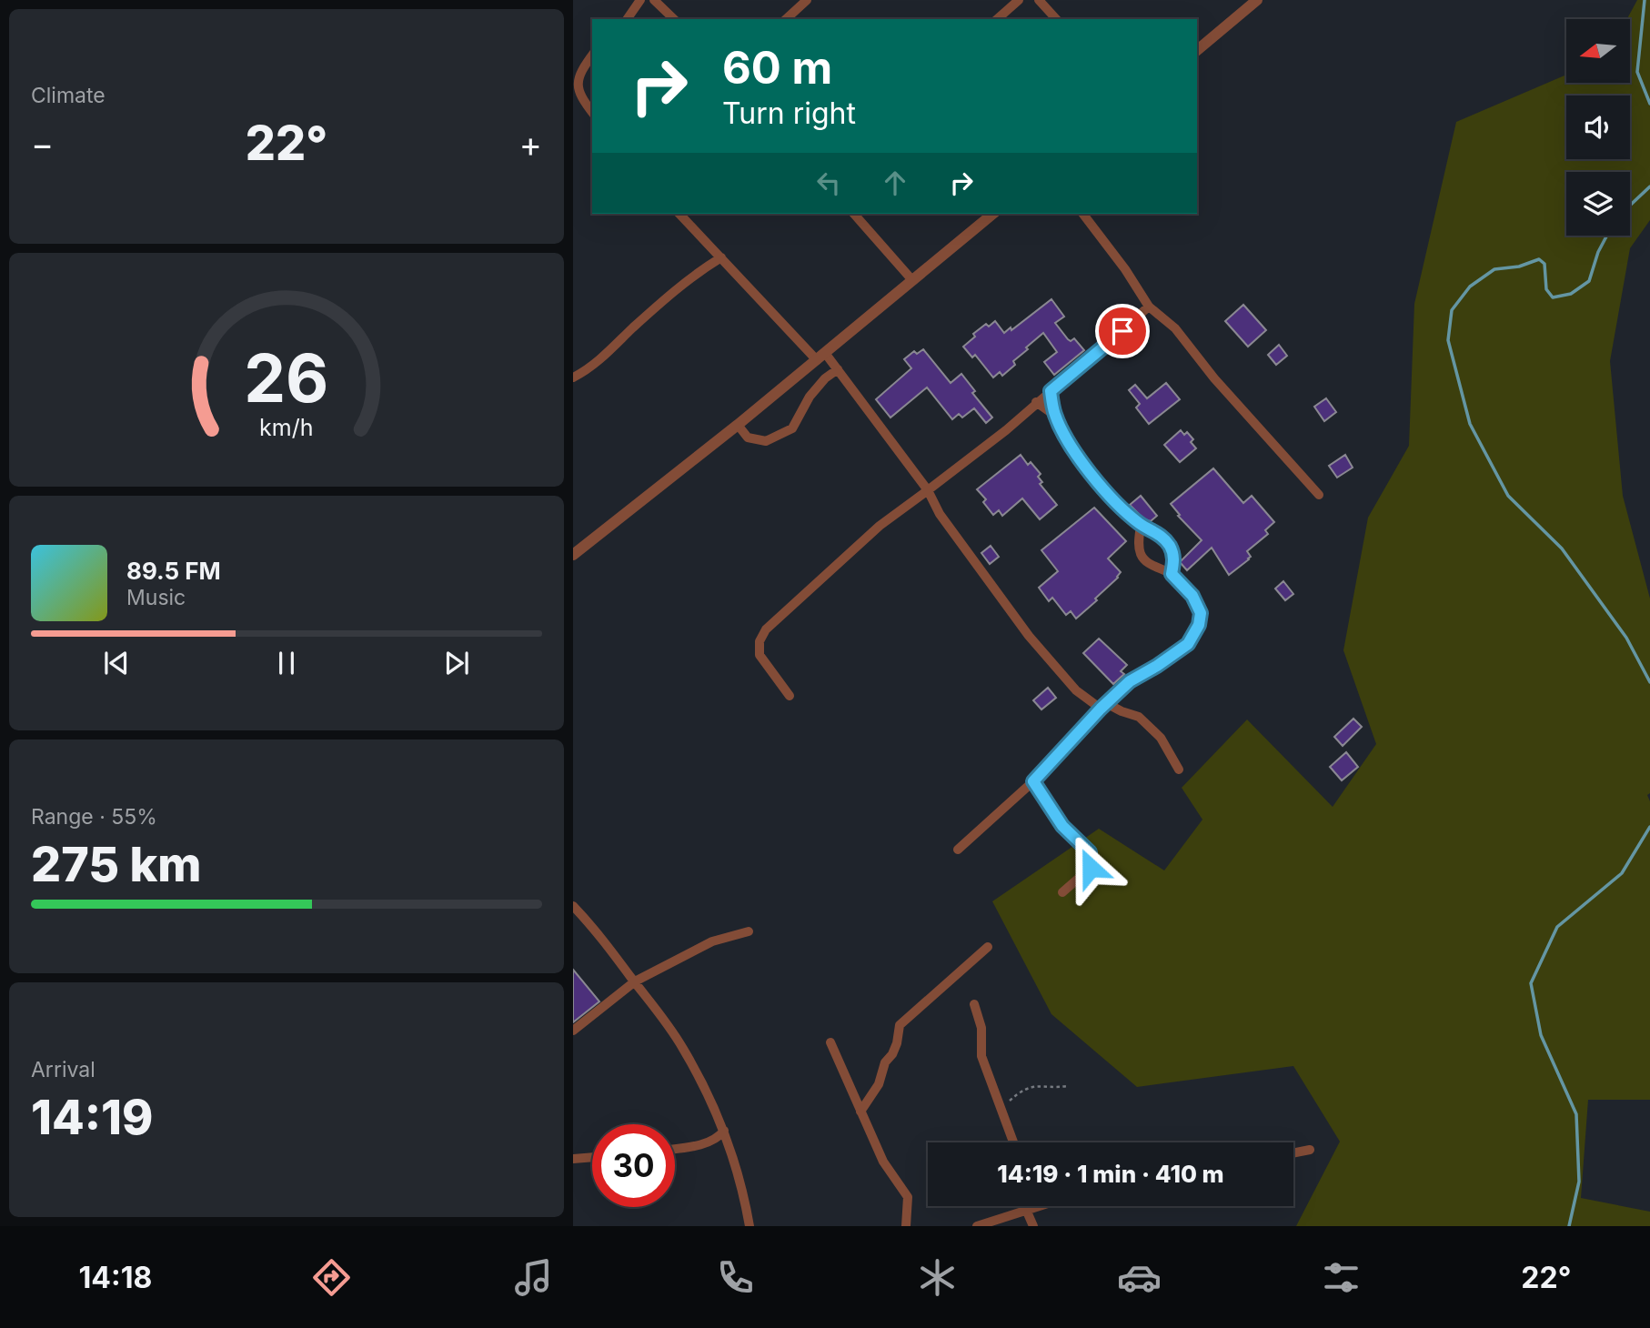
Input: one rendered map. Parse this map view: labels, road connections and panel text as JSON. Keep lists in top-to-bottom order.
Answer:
{
  "north": "left",
  "page": {
    "tile": [
      "Climate",
      ["Range · 55%", "275 km"],
      ["Arrival", "14:19"]
    ],
    "turn": ["60 m", "Turn right"],
    "heat": ["−", "22°", "+"],
    "song": ["89.5 FM", "Music"],
    "limit": "30",
    "trip": "14:19 · 1 min · 410 m",
    "tabs": ["14:18", "22°"],
    "gauge": ["26", "km/h"]
  }
}
